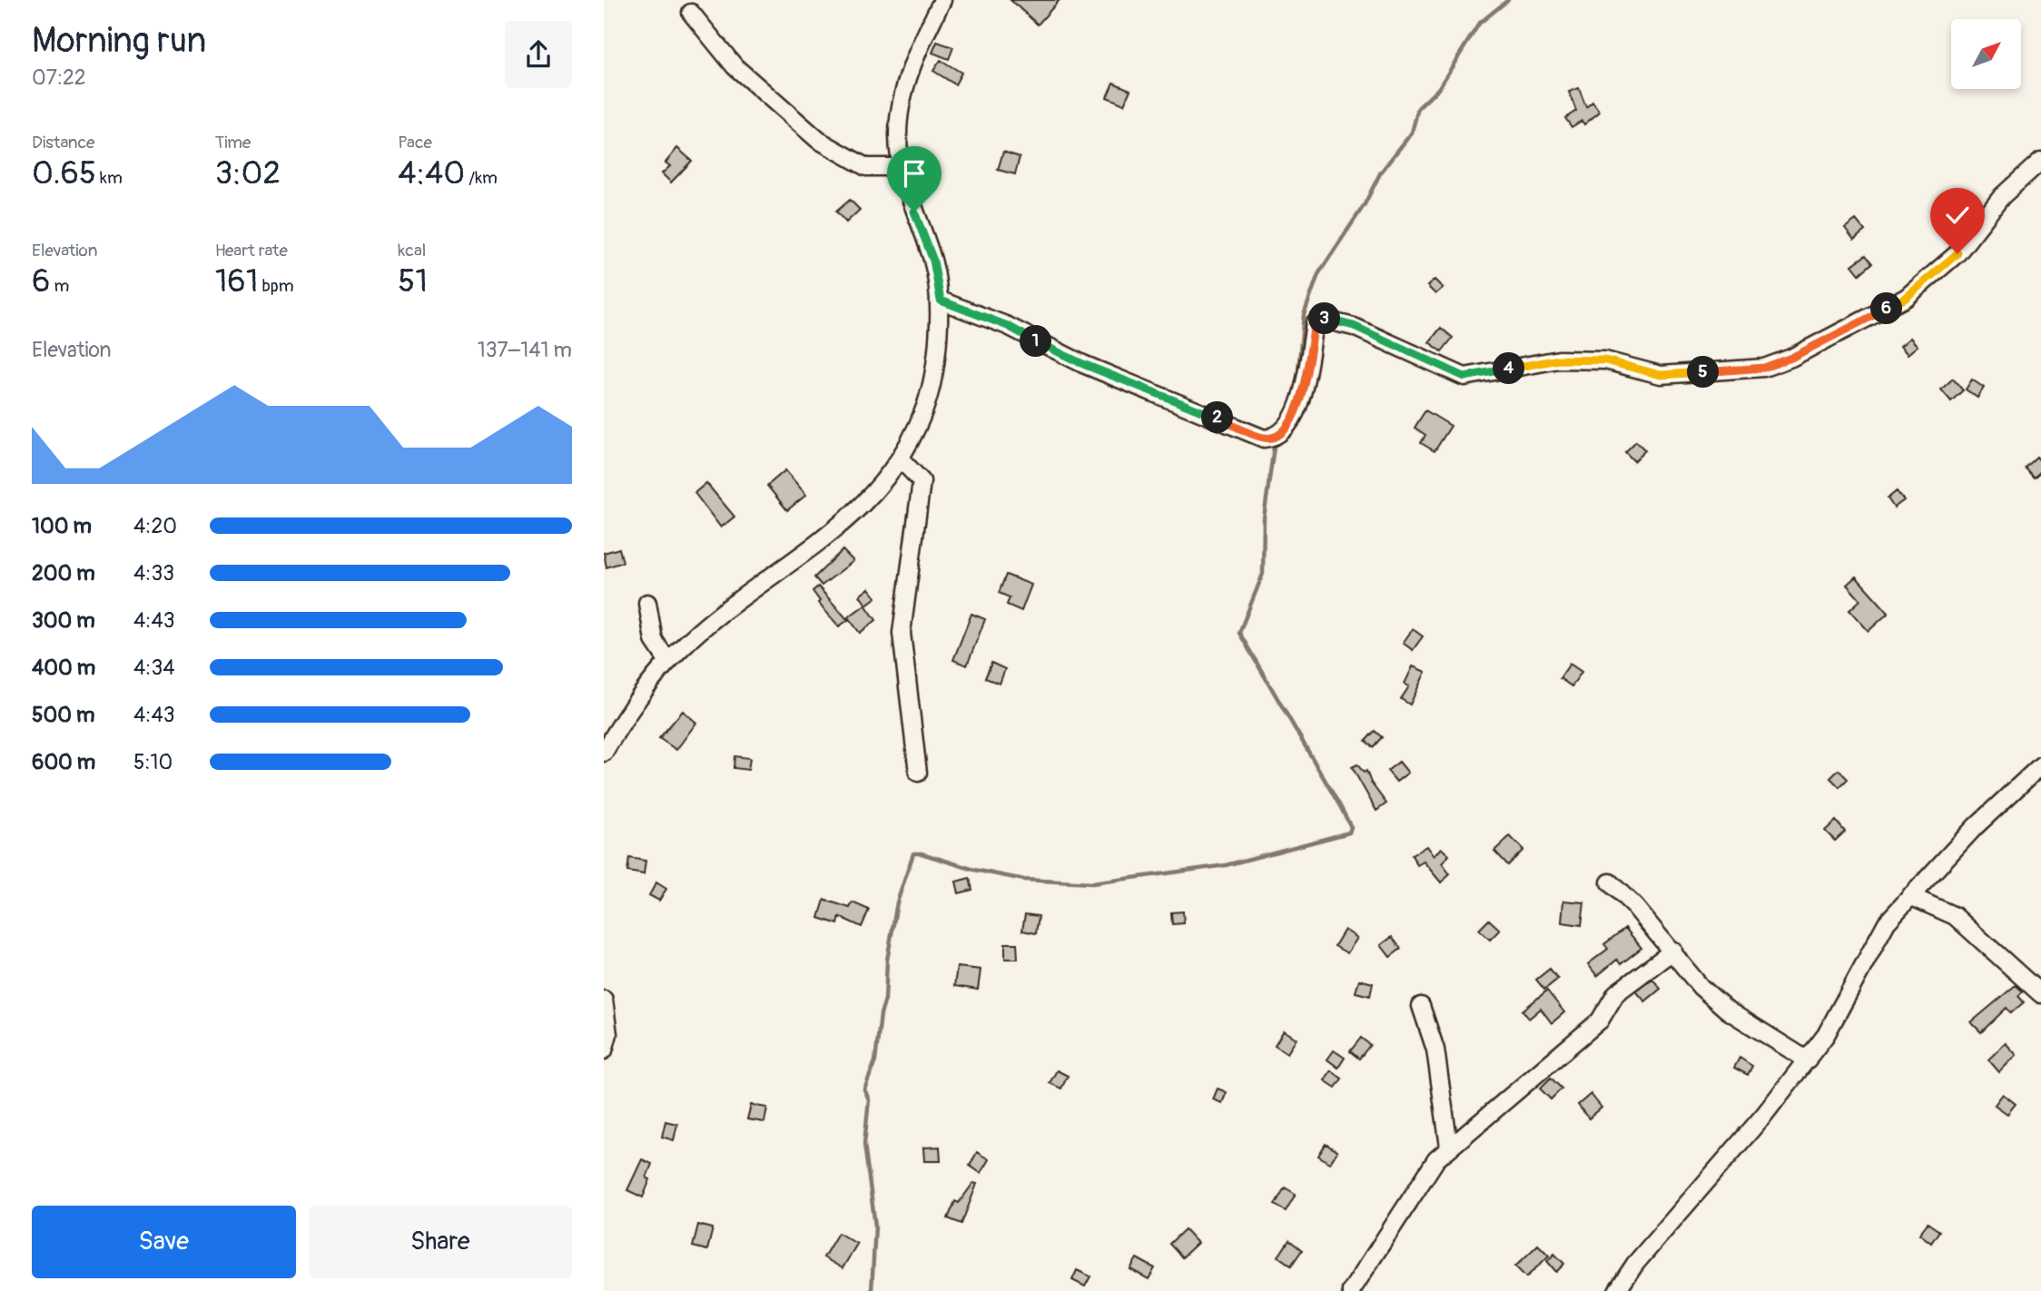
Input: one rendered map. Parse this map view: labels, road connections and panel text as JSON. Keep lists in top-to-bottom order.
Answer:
{
  "north": "top right",
  "page": {
    "heading": ["Morning run", "07:22"],
    "stats": [
      ["Distance", "0.65 km"],
      ["Time", "3:02"],
      ["Pace", "4:40 /km"],
      ["Elevation", "6 m"],
      ["Heart rate", "161 bpm"],
      ["kcal", "51"]
    ],
    "pins": [
      "6",
      "3",
      "1",
      "4",
      "5",
      "2"
    ],
    "chart": ["Elevation", "137–141 m"],
    "list": [
      {
        "name": "100 m",
        "note": "4:20"
      },
      {
        "name": "200 m",
        "note": "4:33"
      },
      {
        "name": "300 m",
        "note": "4:43"
      },
      {
        "name": "400 m",
        "note": "4:34"
      },
      {
        "name": "500 m",
        "note": "4:43"
      },
      {
        "name": "600 m",
        "note": "5:10"
      }
    ],
    "buttons": ["Save", "Share"]
  }
}
